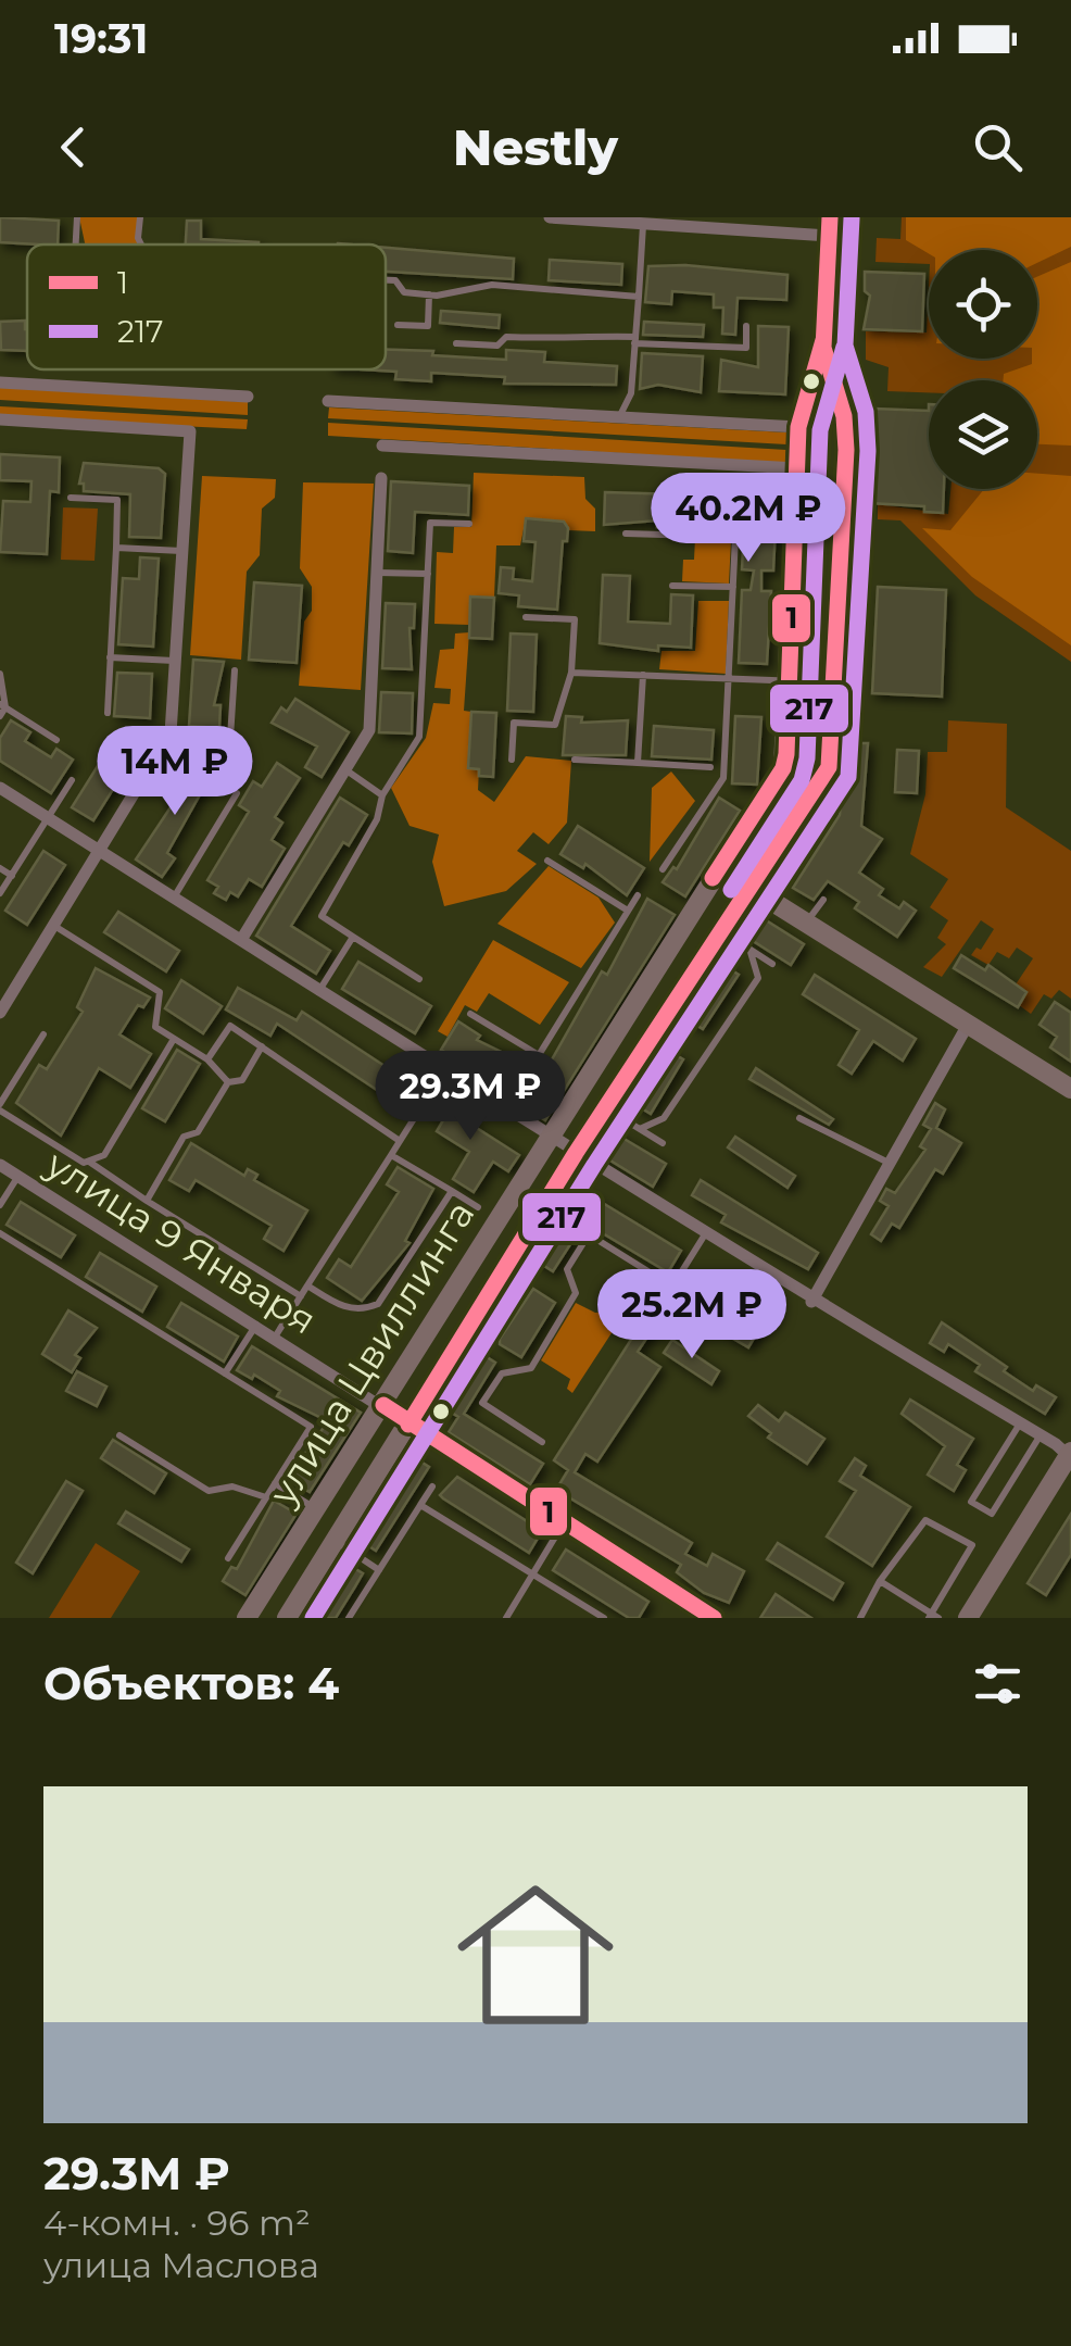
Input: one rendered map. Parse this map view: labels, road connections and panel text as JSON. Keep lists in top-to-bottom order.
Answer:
{
  "streets": {
    "street": ["улица 9 Января", "улица Цвиллинга"]
  },
  "crossings": [
    ["улица 9 Января", "улица Цвиллинга"]
  ],
  "lines": ["transit line 1", "transit line 217"],
  "legend": ["1", "217"],
  "page": {
    "status": "19:31",
    "header": "Nestly",
    "price": [
      "40.2M ₽",
      "14M ₽",
      "29.3M ₽",
      "25.2M ₽"
    ],
    "heading": "Объектов: 4",
    "list": [
      {
        "name": "29.3M ₽",
        "note": "4-комн. · 96 m² · улица Маслова"
      }
    ]
  }
}
